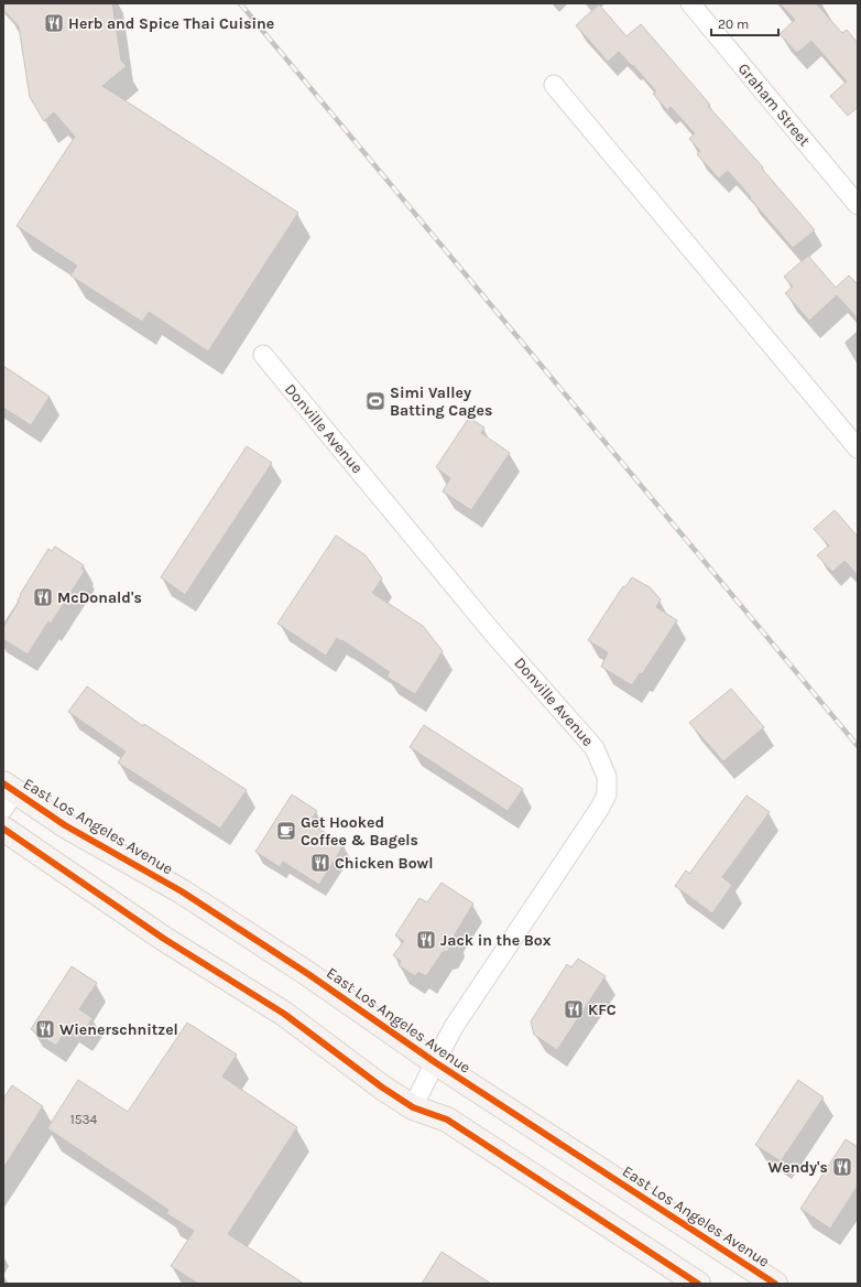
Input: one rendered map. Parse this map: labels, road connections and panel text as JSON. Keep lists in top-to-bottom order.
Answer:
{
  "streets": {
    "main road": ["East Los Angeles Avenue"],
    "street": ["Graham Street", "Donville Avenue"]
  },
  "crossings": [
    ["Donville Avenue", "East Los Angeles Avenue"]
  ],
  "places": {
    "restaurant": [
      "Herb and Spice Thai Cuisine",
      "McDonald's",
      "Chicken Bowl",
      "Jack in the Box",
      "KFC",
      "Wienerschnitzel",
      "Wendy's"
    ],
    "sports": ["Simi Valley Batting Cages"],
    "cafe": ["Get Hooked Coffee & Bagels"]
  },
  "house_numbers": ["1534"],
  "scale_bar": "20 m"
}
